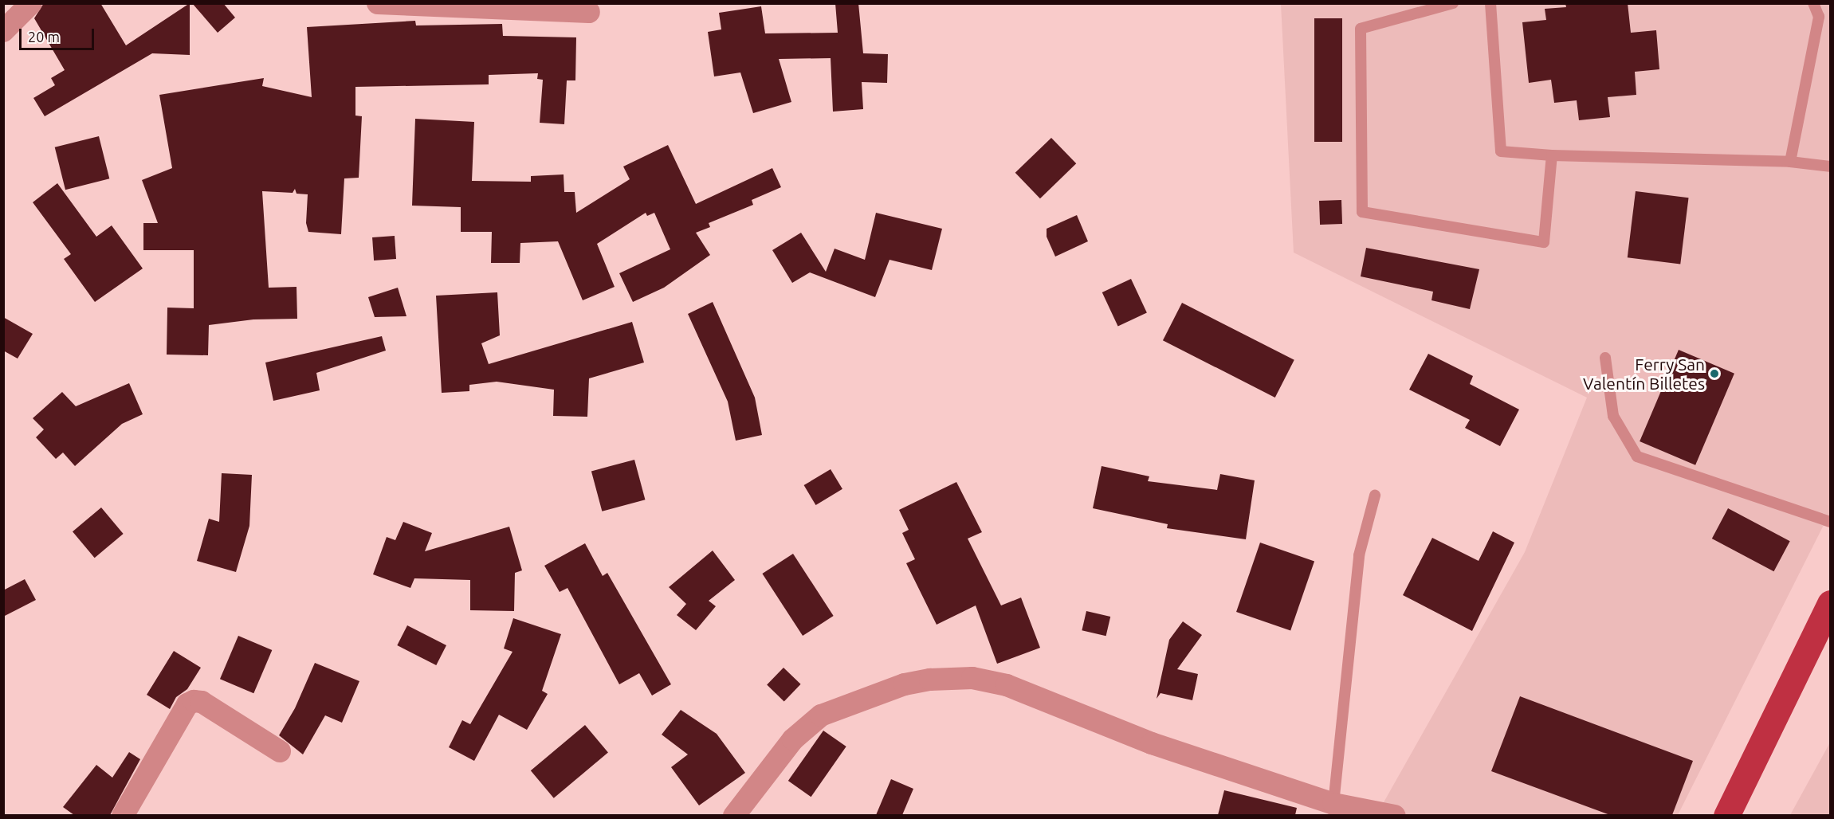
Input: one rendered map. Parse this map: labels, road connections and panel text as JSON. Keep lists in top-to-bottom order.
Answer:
{
  "places": ["Ferry San Valentín Billetes"],
  "scale_bar": "20 m"
}
